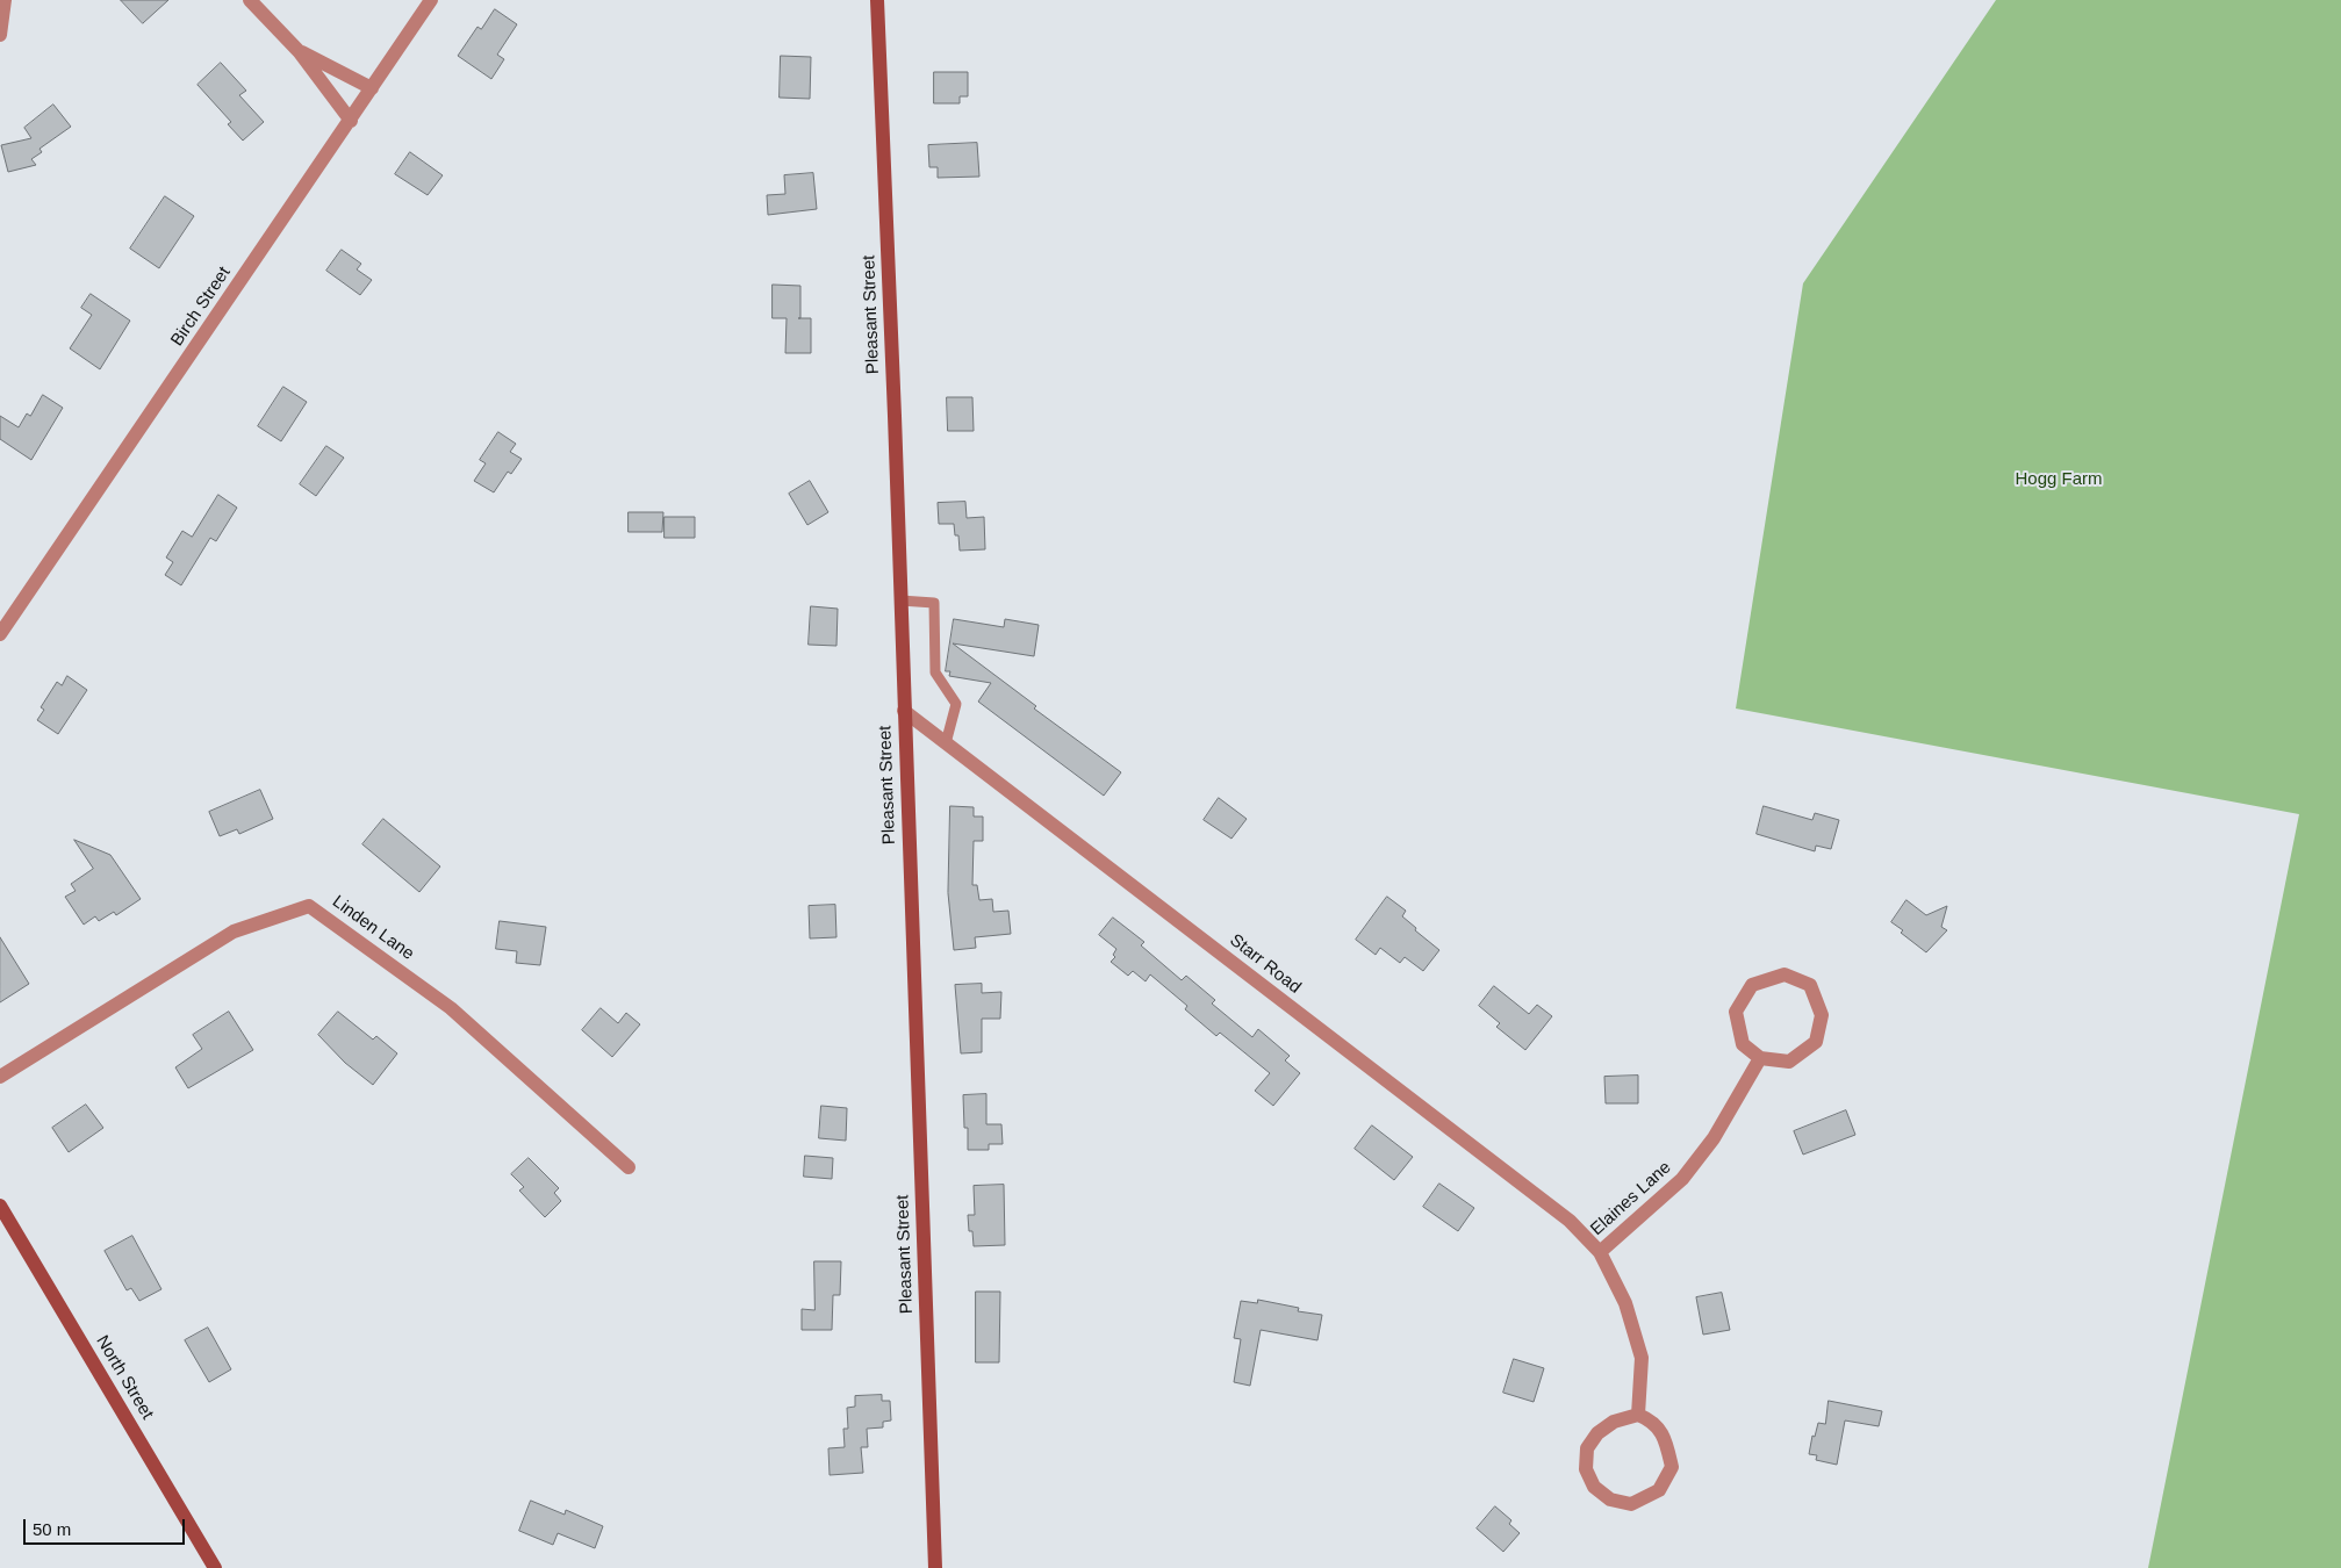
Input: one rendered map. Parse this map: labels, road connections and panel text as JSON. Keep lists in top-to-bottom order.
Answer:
{
  "streets": {
    "main road": ["Pleasant Street", "North Street"],
    "street": [
      "Birch Street",
      "Linden Lane",
      "Starr Road",
      "Elaines Lane"
    ]
  },
  "crossings": [
    ["Pleasant Street", "Starr Road"],
    ["Starr Road", "Elaines Lane"]
  ],
  "parks": ["Hogg Farm"],
  "scale_bar": "50 m"
}
